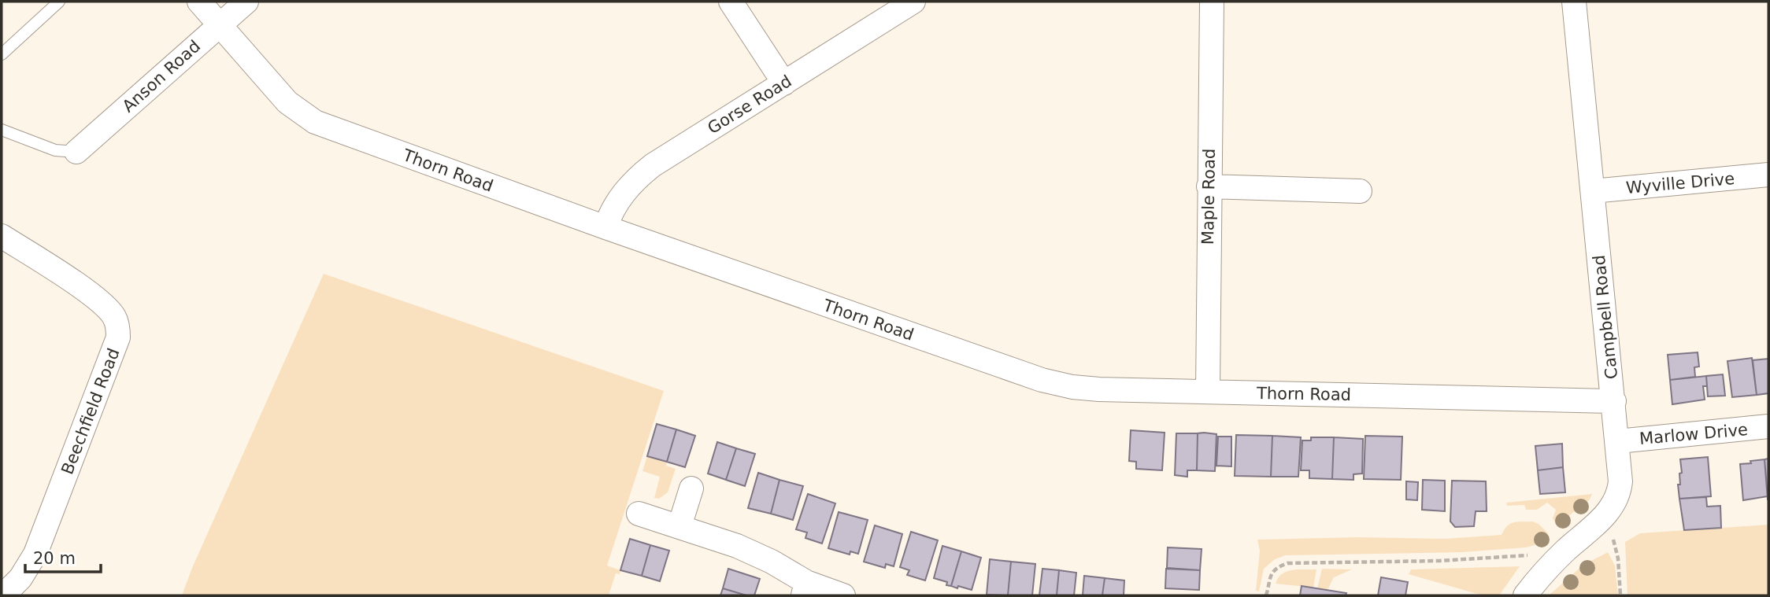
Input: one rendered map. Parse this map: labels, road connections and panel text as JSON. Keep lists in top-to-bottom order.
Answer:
{
  "streets": {
    "street": [
      "Anson Road",
      "Gorse Road",
      "Thorn Road",
      "Wyville Drive",
      "Maple Road",
      "Campbell Road",
      "Beechfield Road",
      "Marlow Drive"
    ]
  },
  "crossings": [
    ["Anson Road", "Thorn Road"],
    ["Gorse Road", "Thorn Road"],
    ["Thorn Road", "Maple Road"],
    ["Thorn Road", "Campbell Road"],
    ["Wyville Drive", "Campbell Road"],
    ["Campbell Road", "Marlow Drive"]
  ],
  "scale_bar": "20 m"
}
